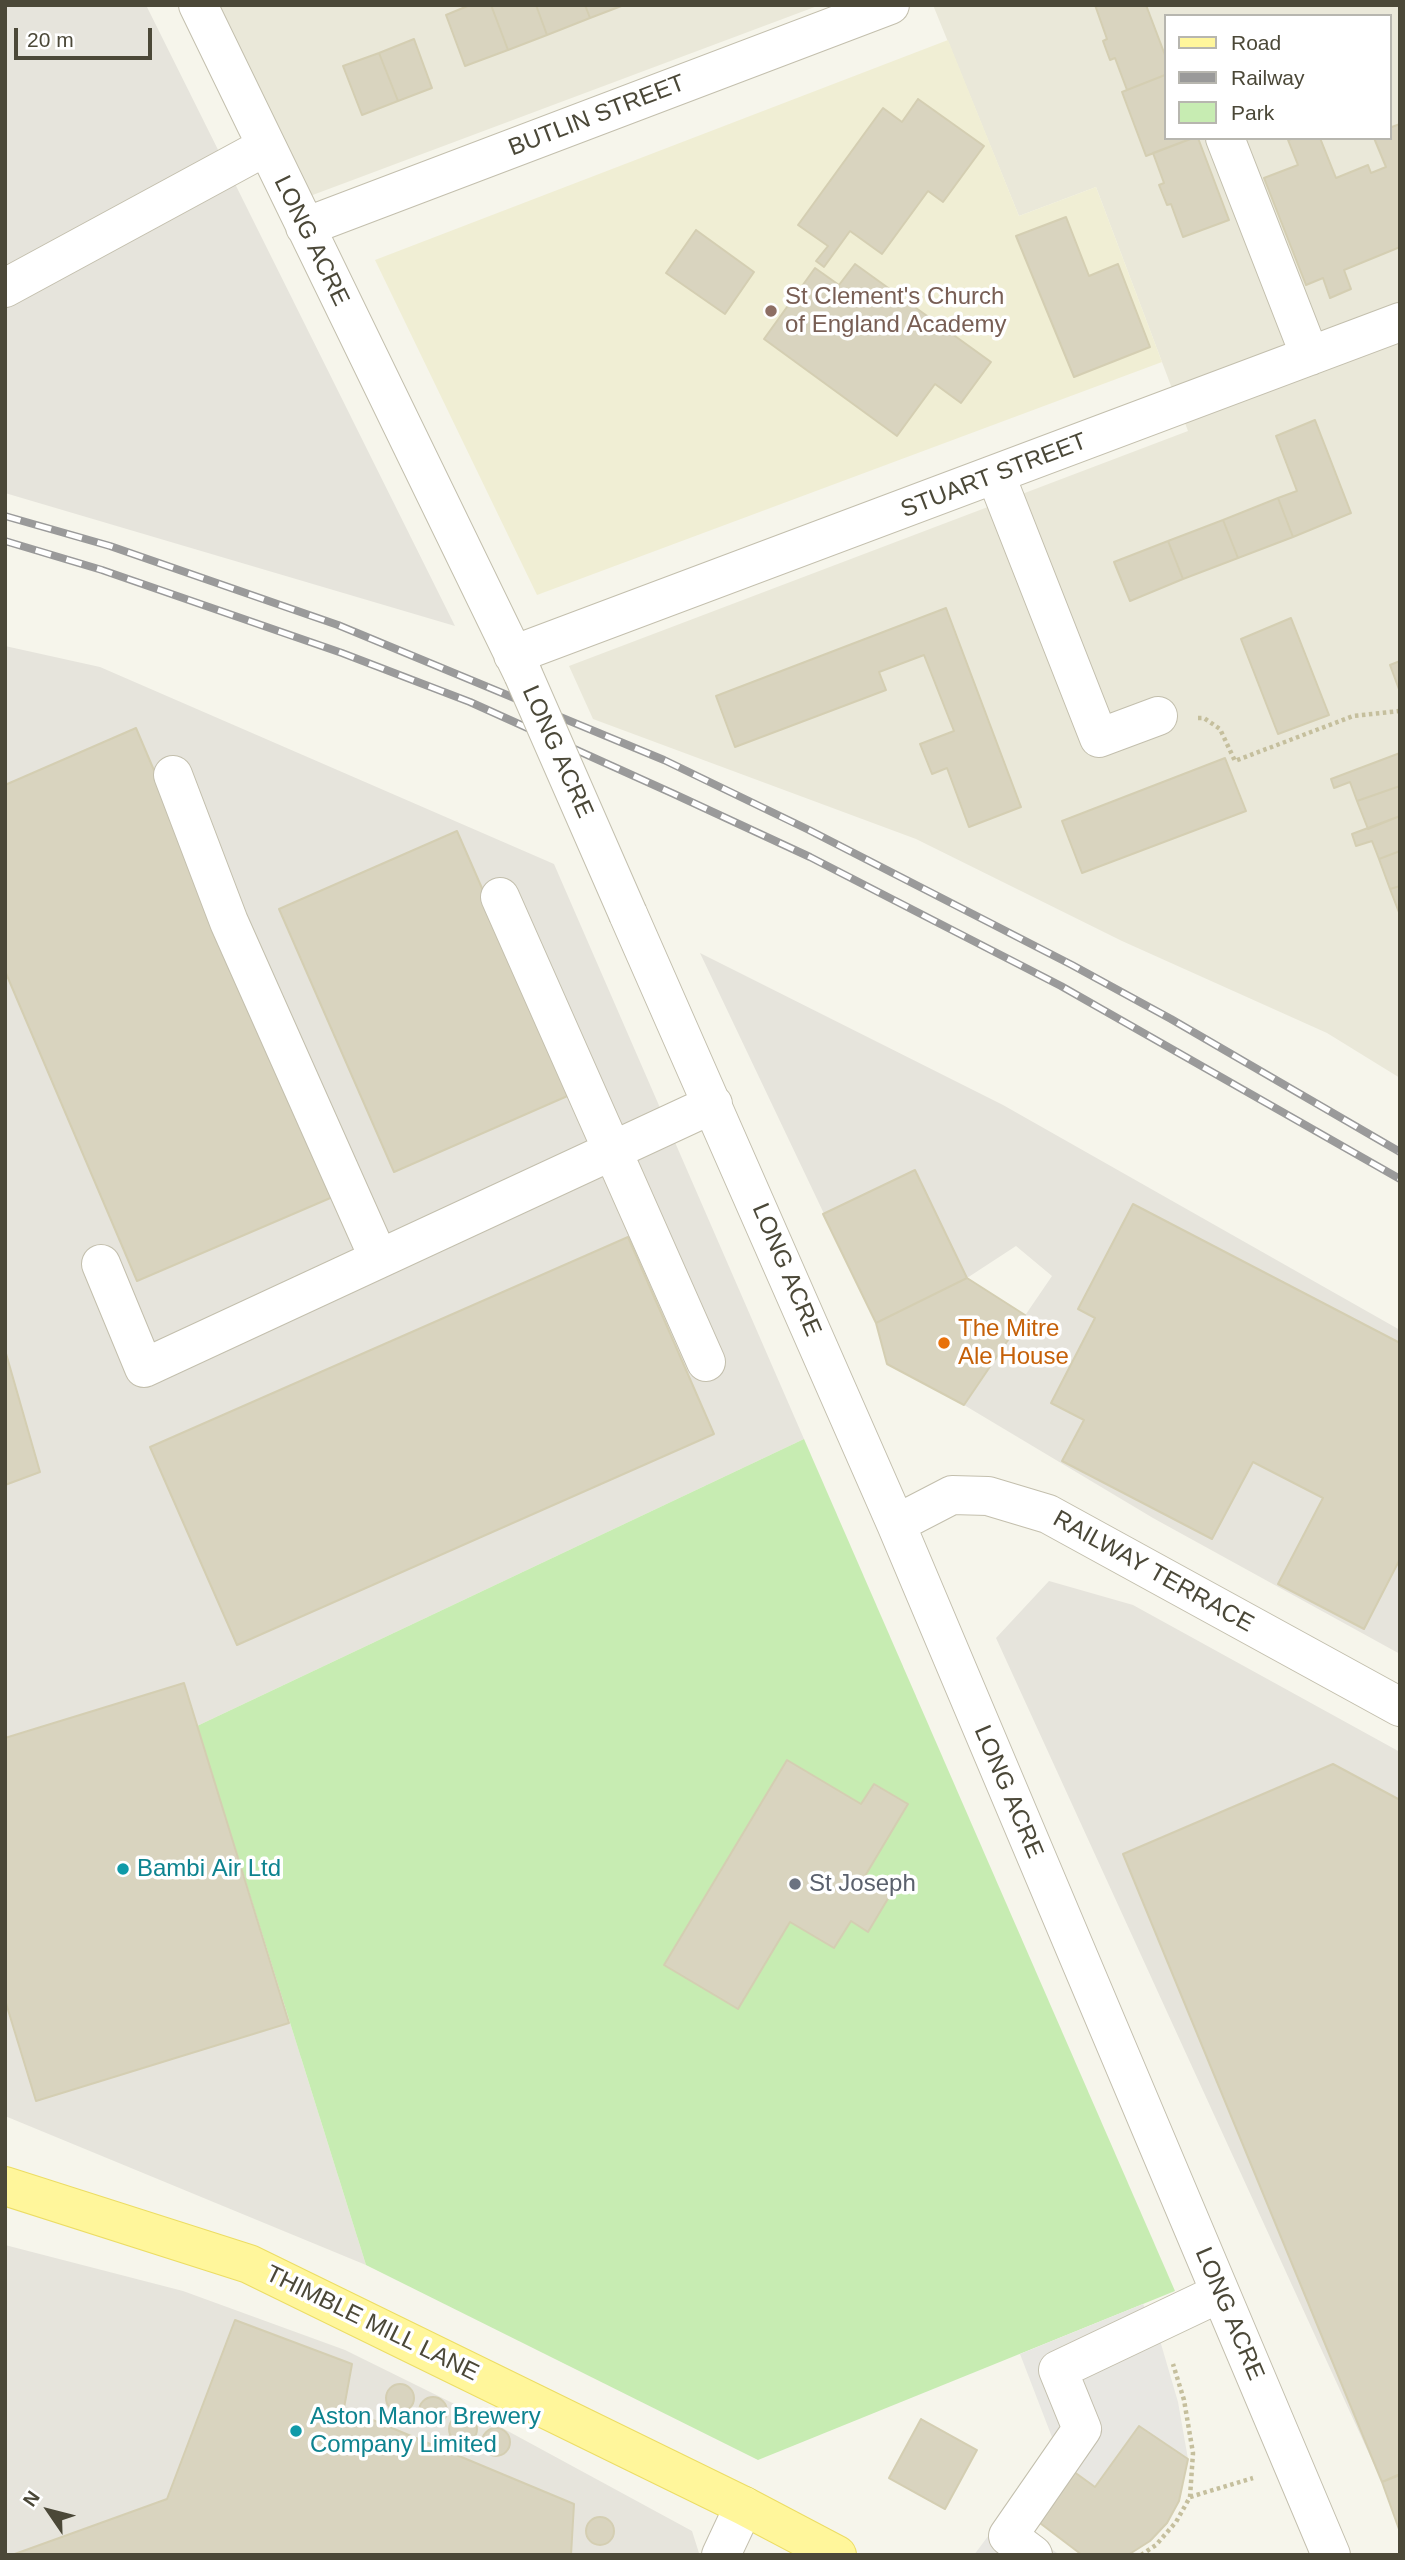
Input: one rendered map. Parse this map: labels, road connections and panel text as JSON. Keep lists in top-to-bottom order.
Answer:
{
  "streets": {
    "main road": ["THIMBLE MILL LANE"],
    "street": [
      "BUTLIN STREET",
      "LONG ACRE",
      "STUART STREET",
      "RAILWAY TERRACE"
    ]
  },
  "crossings": [
    ["BUTLIN STREET", "LONG ACRE"],
    ["LONG ACRE", "STUART STREET"],
    ["LONG ACRE", "RAILWAY TERRACE"]
  ],
  "places": [
    "St Clement's Church of England Academy",
    "The Mitre Ale House",
    "Bambi Air Ltd",
    "St Joseph",
    "Aston Manor Brewery Company Limited"
  ],
  "legend": ["Road", "Railway", "Park"],
  "scale_bar": "20 m",
  "north": "top left"
}
